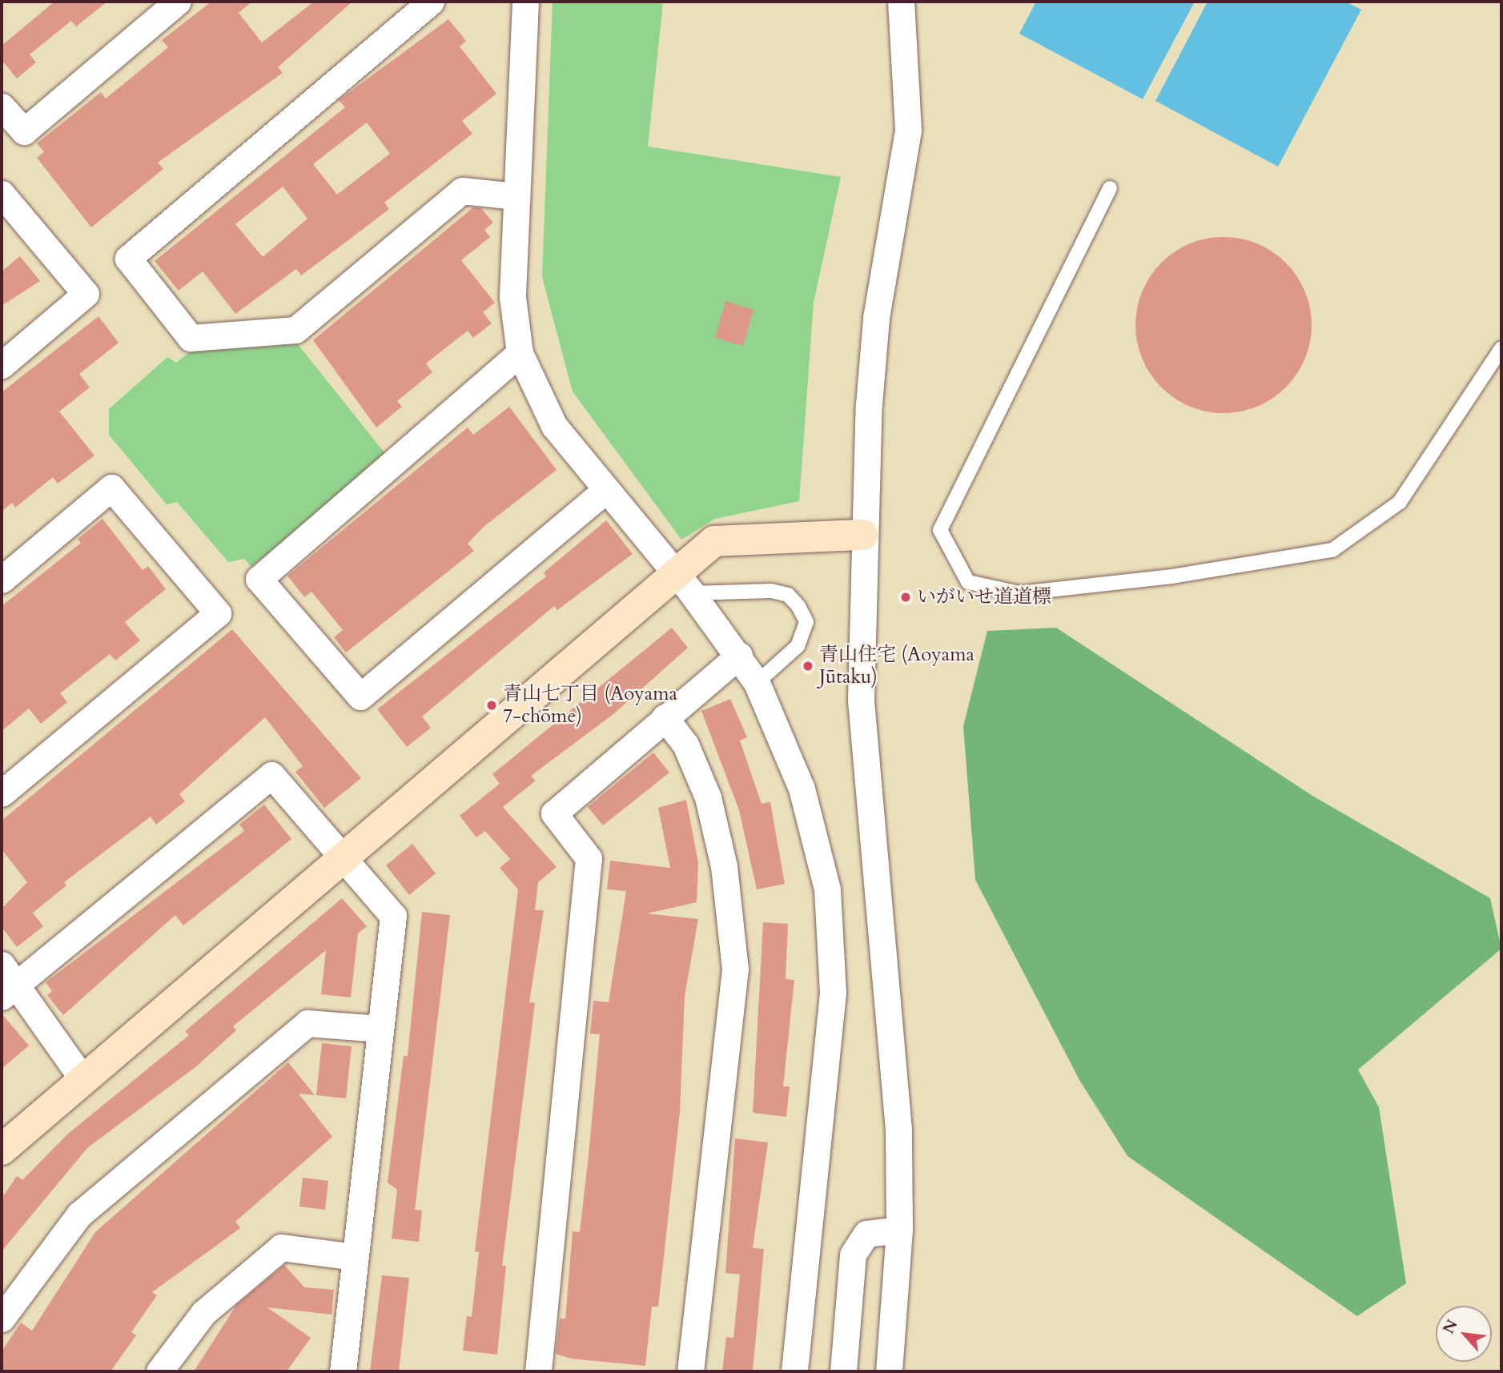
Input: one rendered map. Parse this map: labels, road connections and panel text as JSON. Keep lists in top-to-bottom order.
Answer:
{
  "places": ["いがいせ道道標", "青山住宅 (Aoyama Jūtaku)", "青山七丁目 (Aoyama 7-chōme)"],
  "north": "top left"
}
